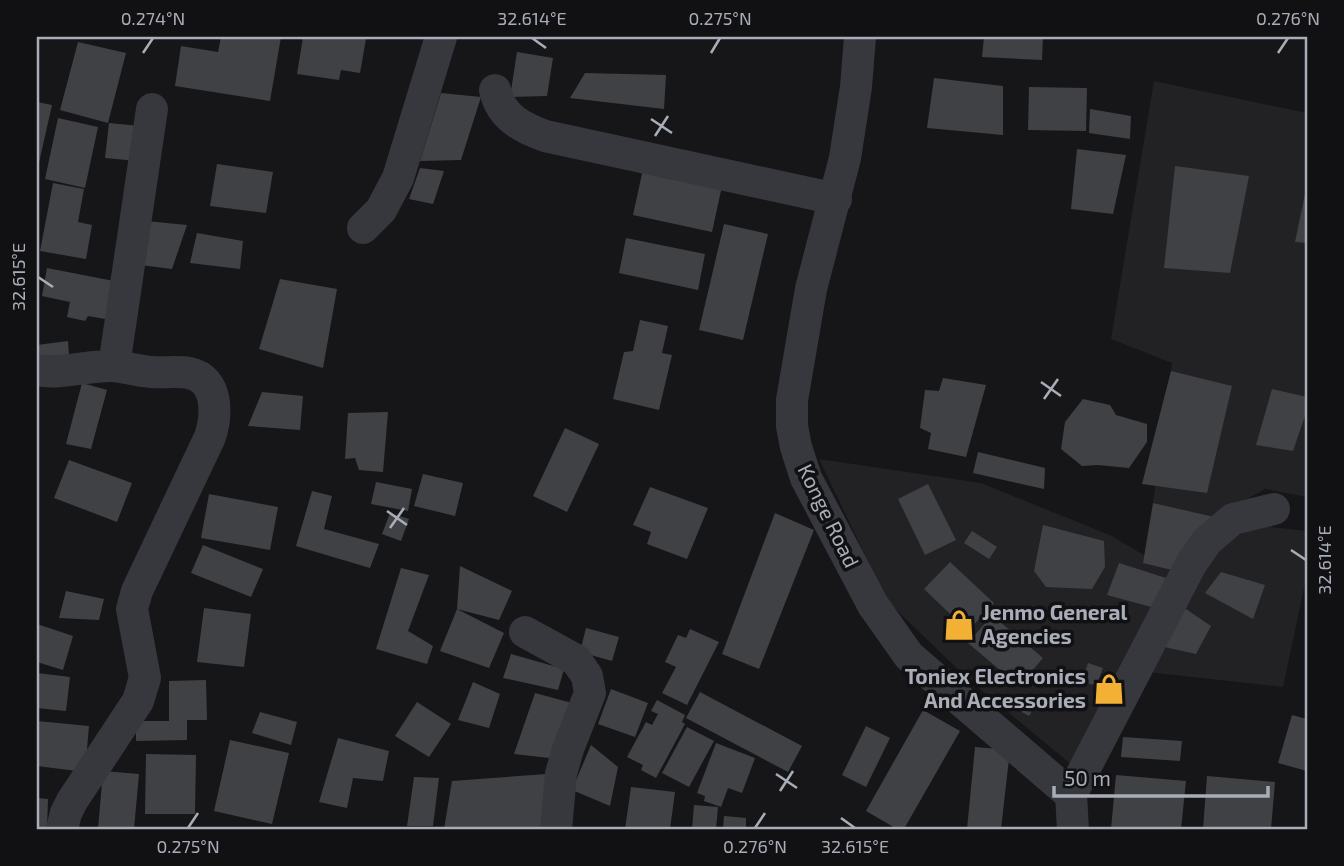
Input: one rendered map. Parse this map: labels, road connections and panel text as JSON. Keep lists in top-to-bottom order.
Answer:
{
  "streets": {
    "street": ["Konge Road"]
  },
  "places": {
    "shop": ["Jenmo General Agencies", "Toniex Electronics And Accessories"]
  },
  "scale_bar": "50 m",
  "coordinates": [
    "0.274°N",
    "32.614°E",
    "0.275°N",
    "0.276°N",
    "32.615°E"
  ]
}
